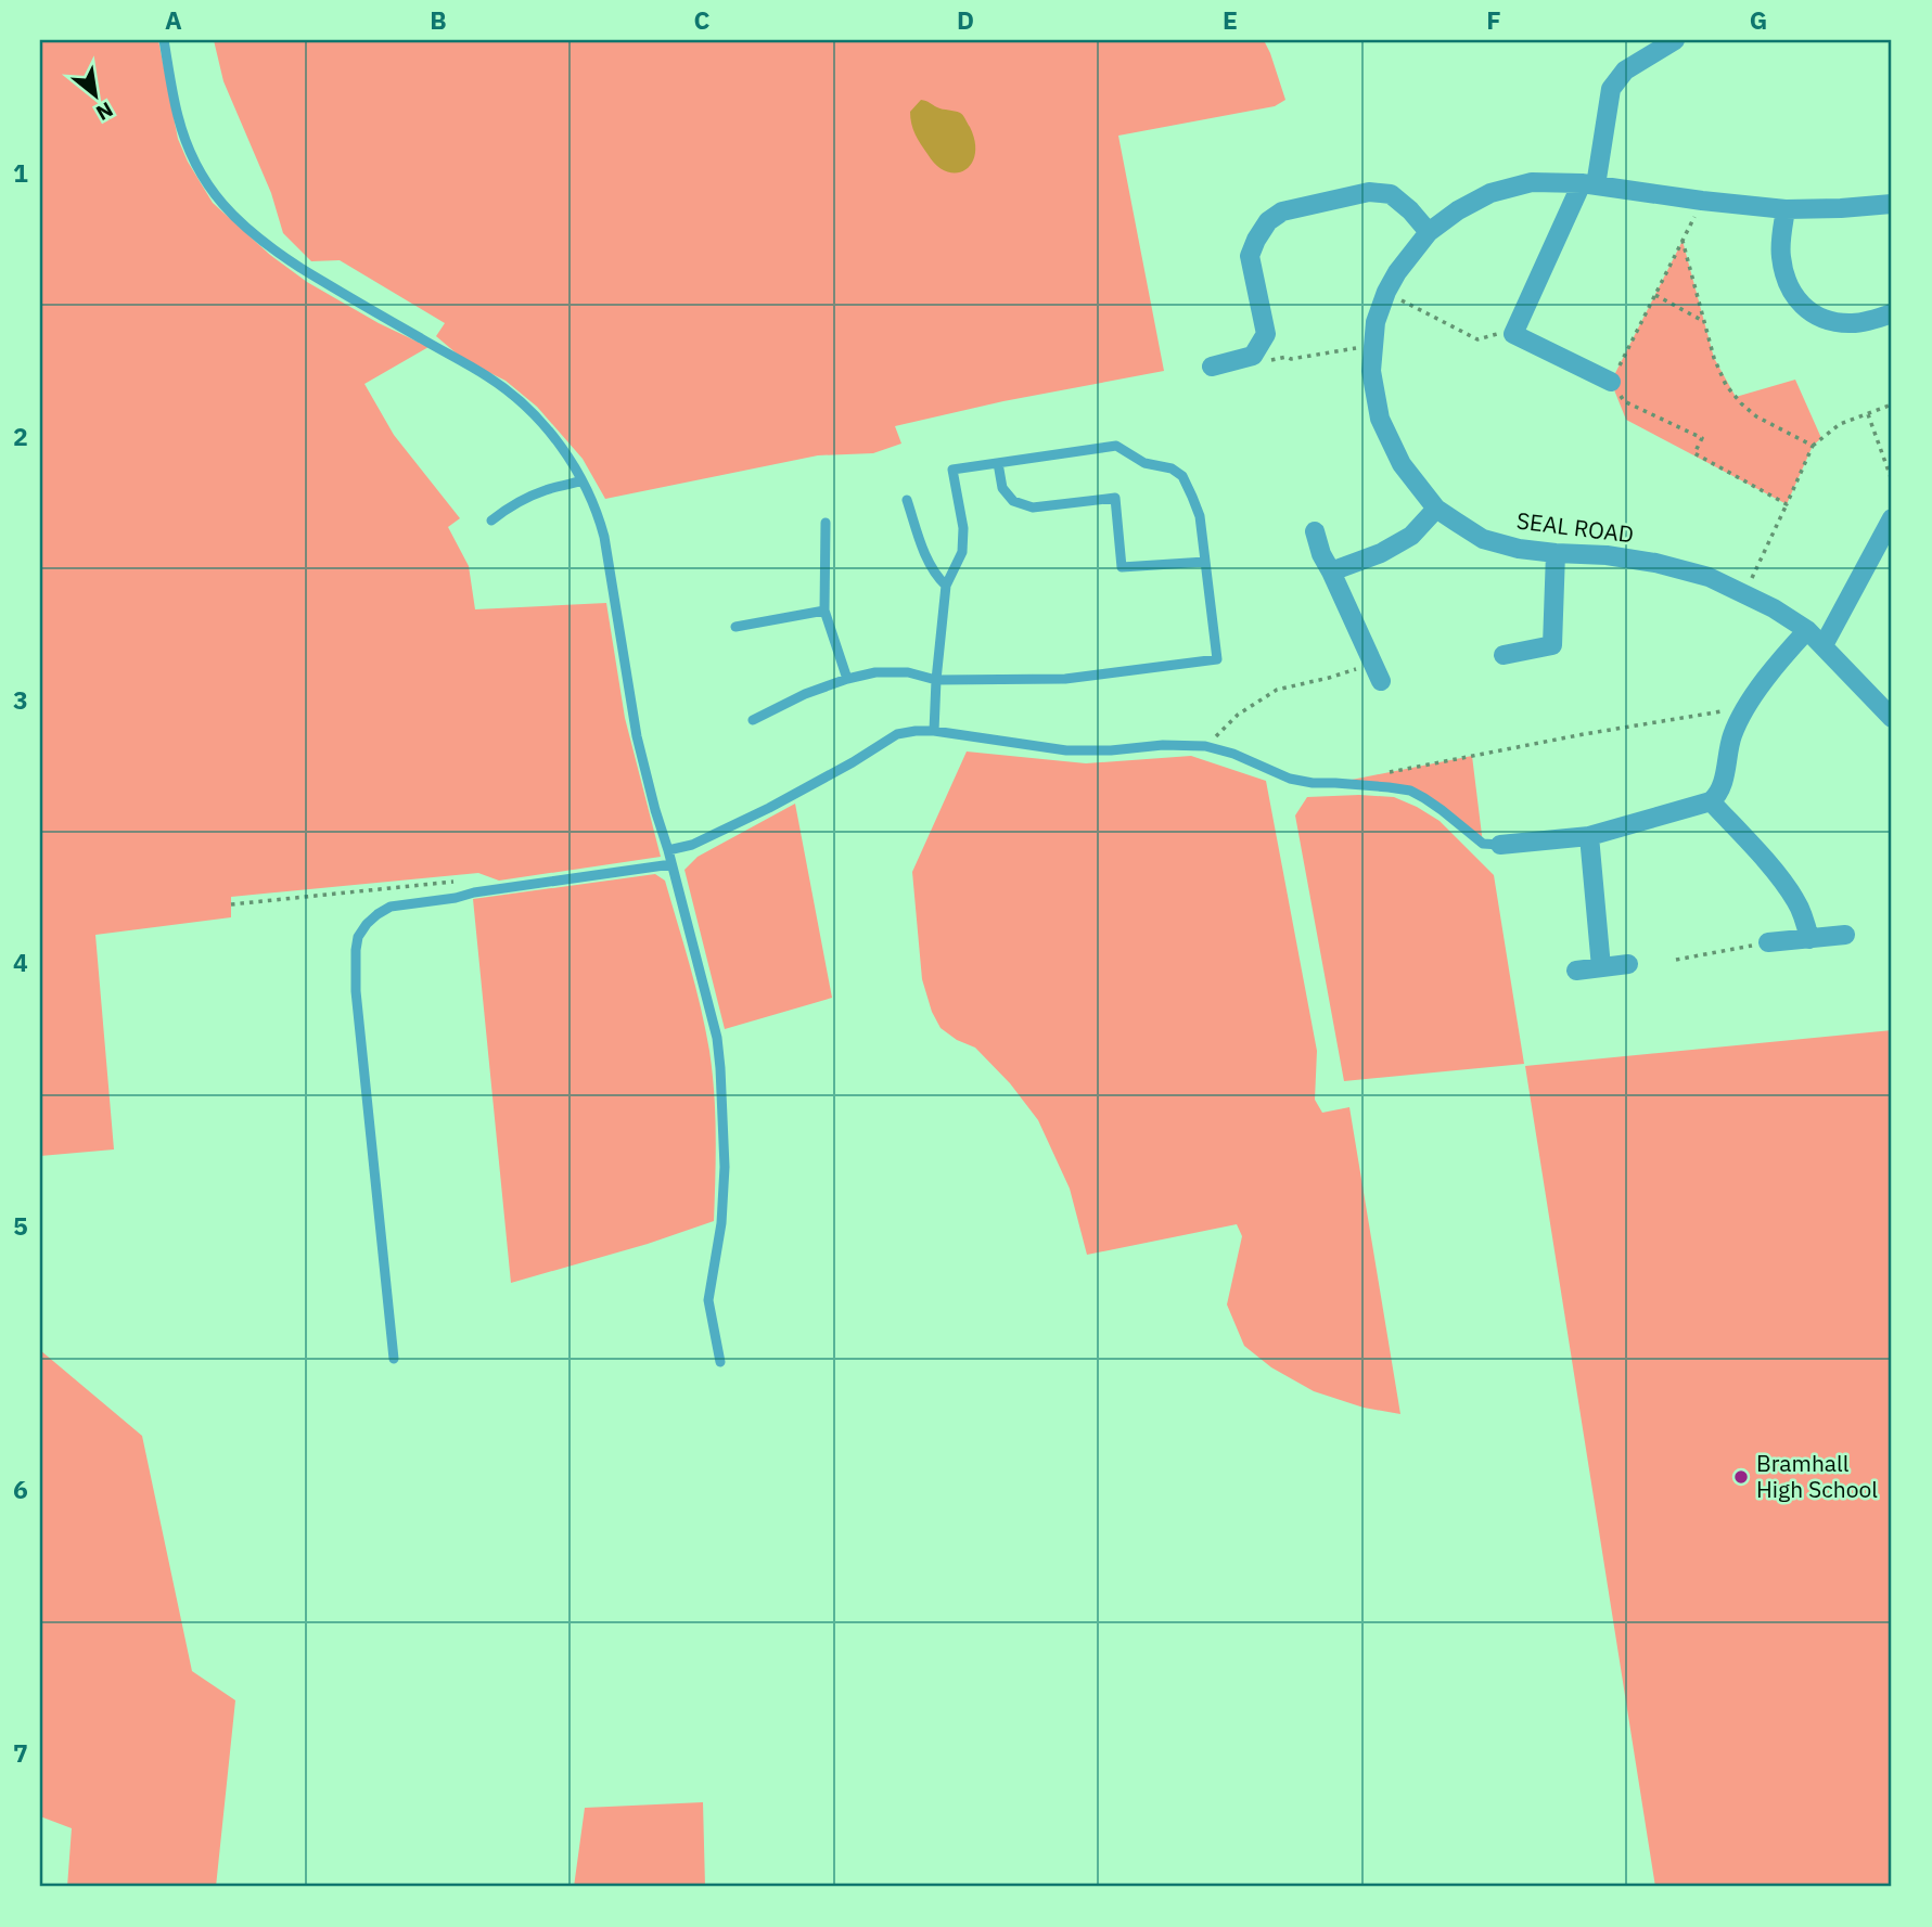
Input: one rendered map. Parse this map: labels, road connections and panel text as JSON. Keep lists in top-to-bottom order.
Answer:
{
  "streets": {
    "street": ["SEAL ROAD"]
  },
  "places": ["Bramhall High School"],
  "north": "bottom right",
  "grid": {
    "columns": [
      "A",
      "B",
      "C",
      "D",
      "E",
      "F",
      "G"
    ],
    "rows": [
      "1",
      "2",
      "3",
      "4",
      "5",
      "6",
      "7"
    ]
  }
}
